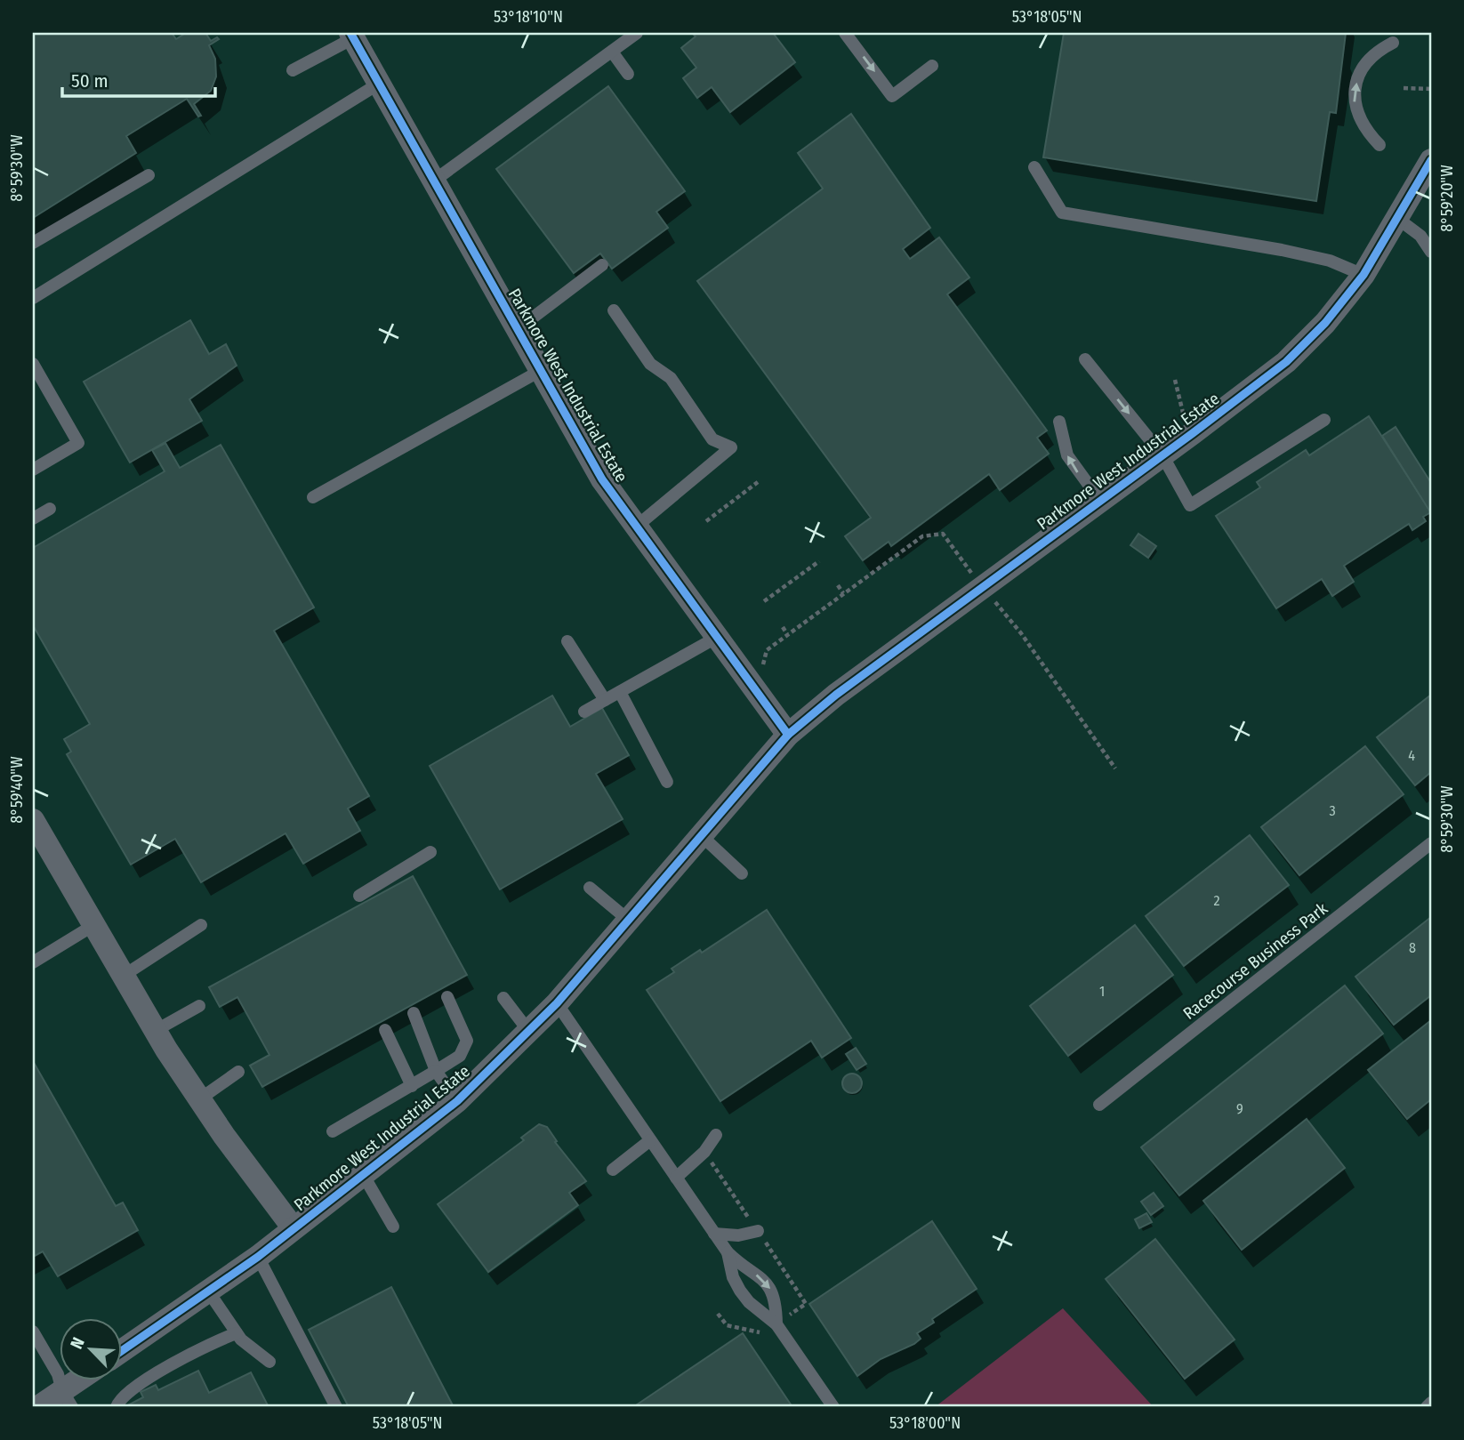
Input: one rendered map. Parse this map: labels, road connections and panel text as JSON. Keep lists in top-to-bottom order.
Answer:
{
  "streets": {
    "street": ["Parkmore West Industrial Estate"],
    "lane": ["Racecourse Business Park"]
  },
  "house_numbers": [
    "4",
    "3",
    "2",
    "8",
    "1",
    "9"
  ],
  "scale_bar": "50 m",
  "north": "top left",
  "coordinates": [
    "53°18'10\"N",
    "53°18'05\"N",
    "8°59'30\"W",
    "8°59'20\"W",
    "8°59'40\"W",
    "53°18'00\"N"
  ]
}
